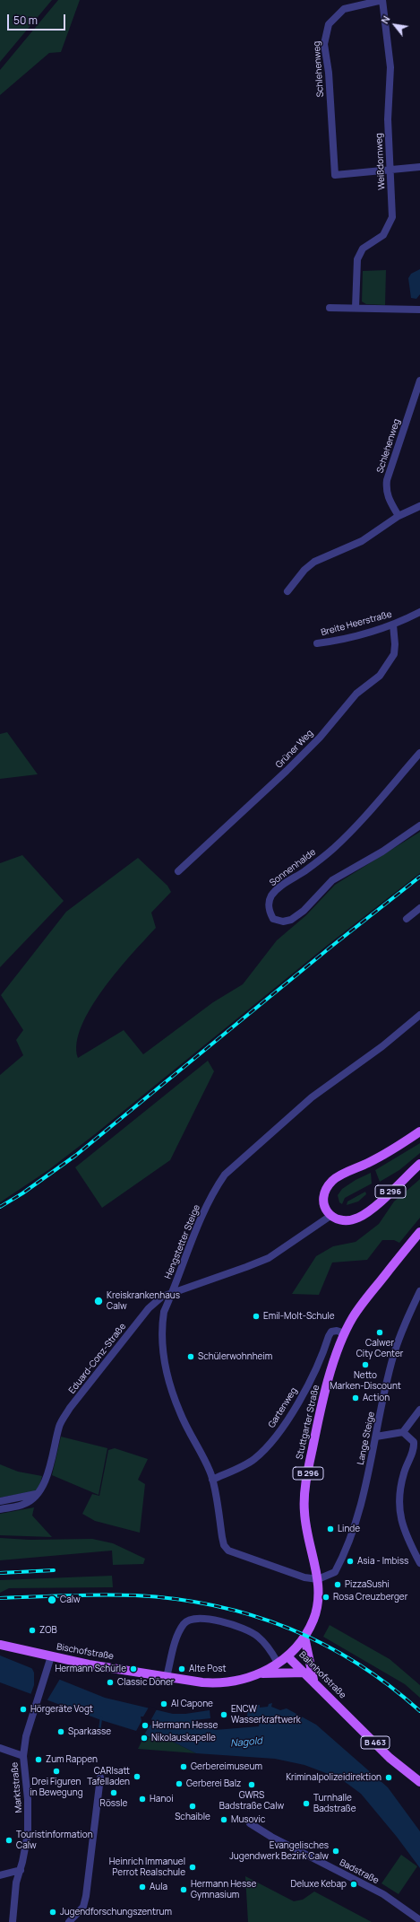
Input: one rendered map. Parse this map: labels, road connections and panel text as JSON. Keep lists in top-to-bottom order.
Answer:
{
  "streets": {
    "main road": [
      "B 296",
      "Stuttgarter Straße",
      "Bischofstraße",
      "Bahnhofstraße",
      "B 463"
    ],
    "street": [
      "Schlehenweg",
      "Weißdornweg",
      "Breite Heerstraße",
      "Grüner Weg",
      "Sonnenhalde",
      "Hengstetter Steige",
      "Eduard-Conz-Straße",
      "Gartenweg",
      "Lange Steige",
      "Marktstraße",
      "Badstraße"
    ]
  },
  "crossings": [
    ["Schlehenweg", "Weißdornweg"],
    ["Breite Heerstraße", "Grüner Weg"],
    ["B 296", "Eduard-Conz-Straße"],
    ["Hengstetter Steige", "Eduard-Conz-Straße"],
    ["Hengstetter Steige", "Gartenweg"],
    ["Hengstetter Steige", "Stuttgarter Straße"],
    ["Hengstetter Steige", "Lange Steige"],
    ["Gartenweg", "Stuttgarter Straße"],
    ["Stuttgarter Straße", "Lange Steige"],
    ["Stuttgarter Straße", "Bahnhofstraße"],
    ["Bischofstraße", "Bahnhofstraße"],
    ["Bischofstraße", "Marktstraße"]
  ],
  "water": ["Nagold"],
  "places": [
    "Kreiskrankenhaus Calw",
    "Emil-Molt-Schule",
    "Calwer City Center",
    "Schülerwohnheim",
    "Netto Marken-Discount",
    "Action",
    "Linde",
    "Asia - Imbiss",
    "PizzaSushi",
    "Rosa Creuzberger",
    "Calw",
    "ZOB",
    "Hermann Schürle",
    "Alte Post",
    "Classic Döner",
    "Al Capone",
    "Hörgeräte Vogt",
    "ENCW Wasserkraftwerk",
    "Hermann Hesse",
    "Sparkasse",
    "Nikolauskapelle",
    "Zum Rappen",
    "Gerbereimuseum",
    "Drei Figuren in Bewegung",
    "CARIsatt Tafelladen",
    "Kriminalpolizeidirektion",
    "Gerberei Balz",
    "GWRS Badstraße Calw",
    "Rössle",
    "Hanoi",
    "Turnhalle Badstraße",
    "Schaible",
    "Musovic",
    "Touristinformation Calw",
    "Evangelisches Jugendwerk Bezirk Calw",
    "Heinrich Immanuel Perrot Realschule",
    "Deluxe Kebap",
    "Aula",
    "Hermann Hesse Gymnasium",
    "Jugendforschungszentrum"
  ],
  "scale_bar": "50 m",
  "north": "top left"
}
